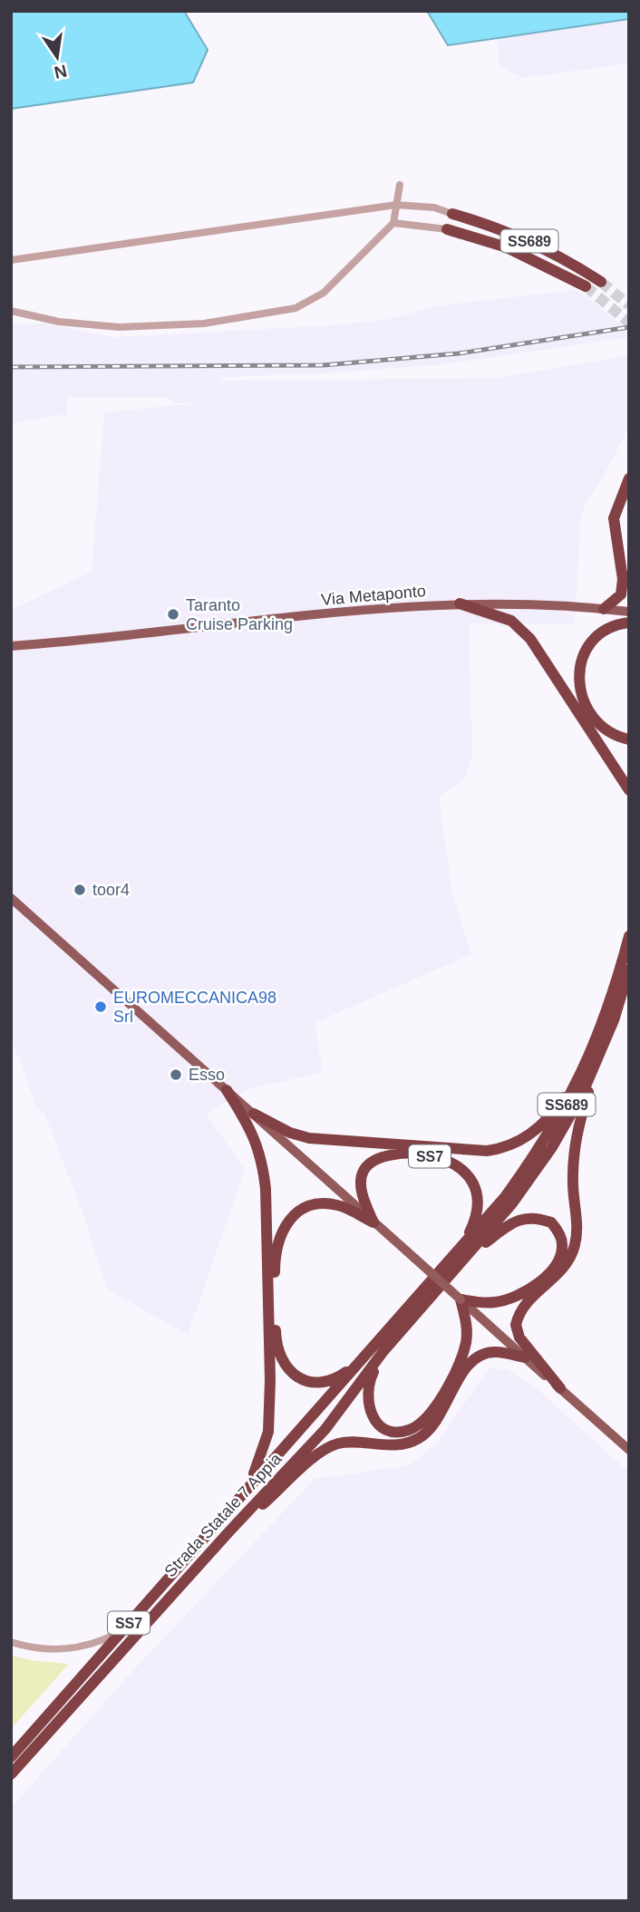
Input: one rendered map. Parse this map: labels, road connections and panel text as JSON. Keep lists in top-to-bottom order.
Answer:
{
  "streets": {
    "highway": ["SS689", "SS7", "Strada Statale 7 Appia"],
    "main road": ["Via Metaponto"]
  },
  "crossings": [
    ["SS689", "SS7"],
    ["SS689", "Strada Statale 7 Appia"]
  ],
  "places": [
    "Taranto Cruise Parking",
    "toor4",
    "EUROMECCANICA98 Srl",
    "Esso"
  ],
  "north": "bottom"
}
